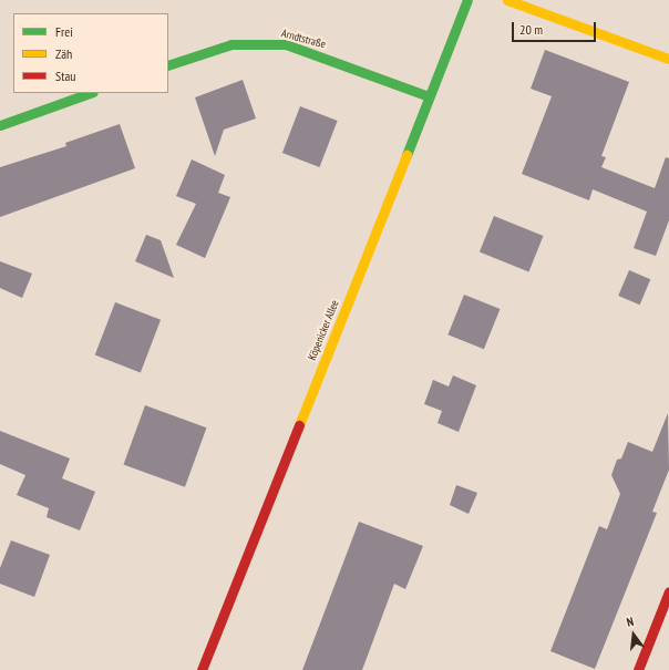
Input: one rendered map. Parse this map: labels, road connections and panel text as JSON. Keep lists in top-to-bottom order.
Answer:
{
  "streets": {
    "street": ["Arndtstraße", "Köpenicker Allee"]
  },
  "crossings": [
    ["Arndtstraße", "Köpenicker Allee"]
  ],
  "legend": ["Frei", "Zäh", "Stau"],
  "scale_bar": "20 m",
  "north": "top"
}
